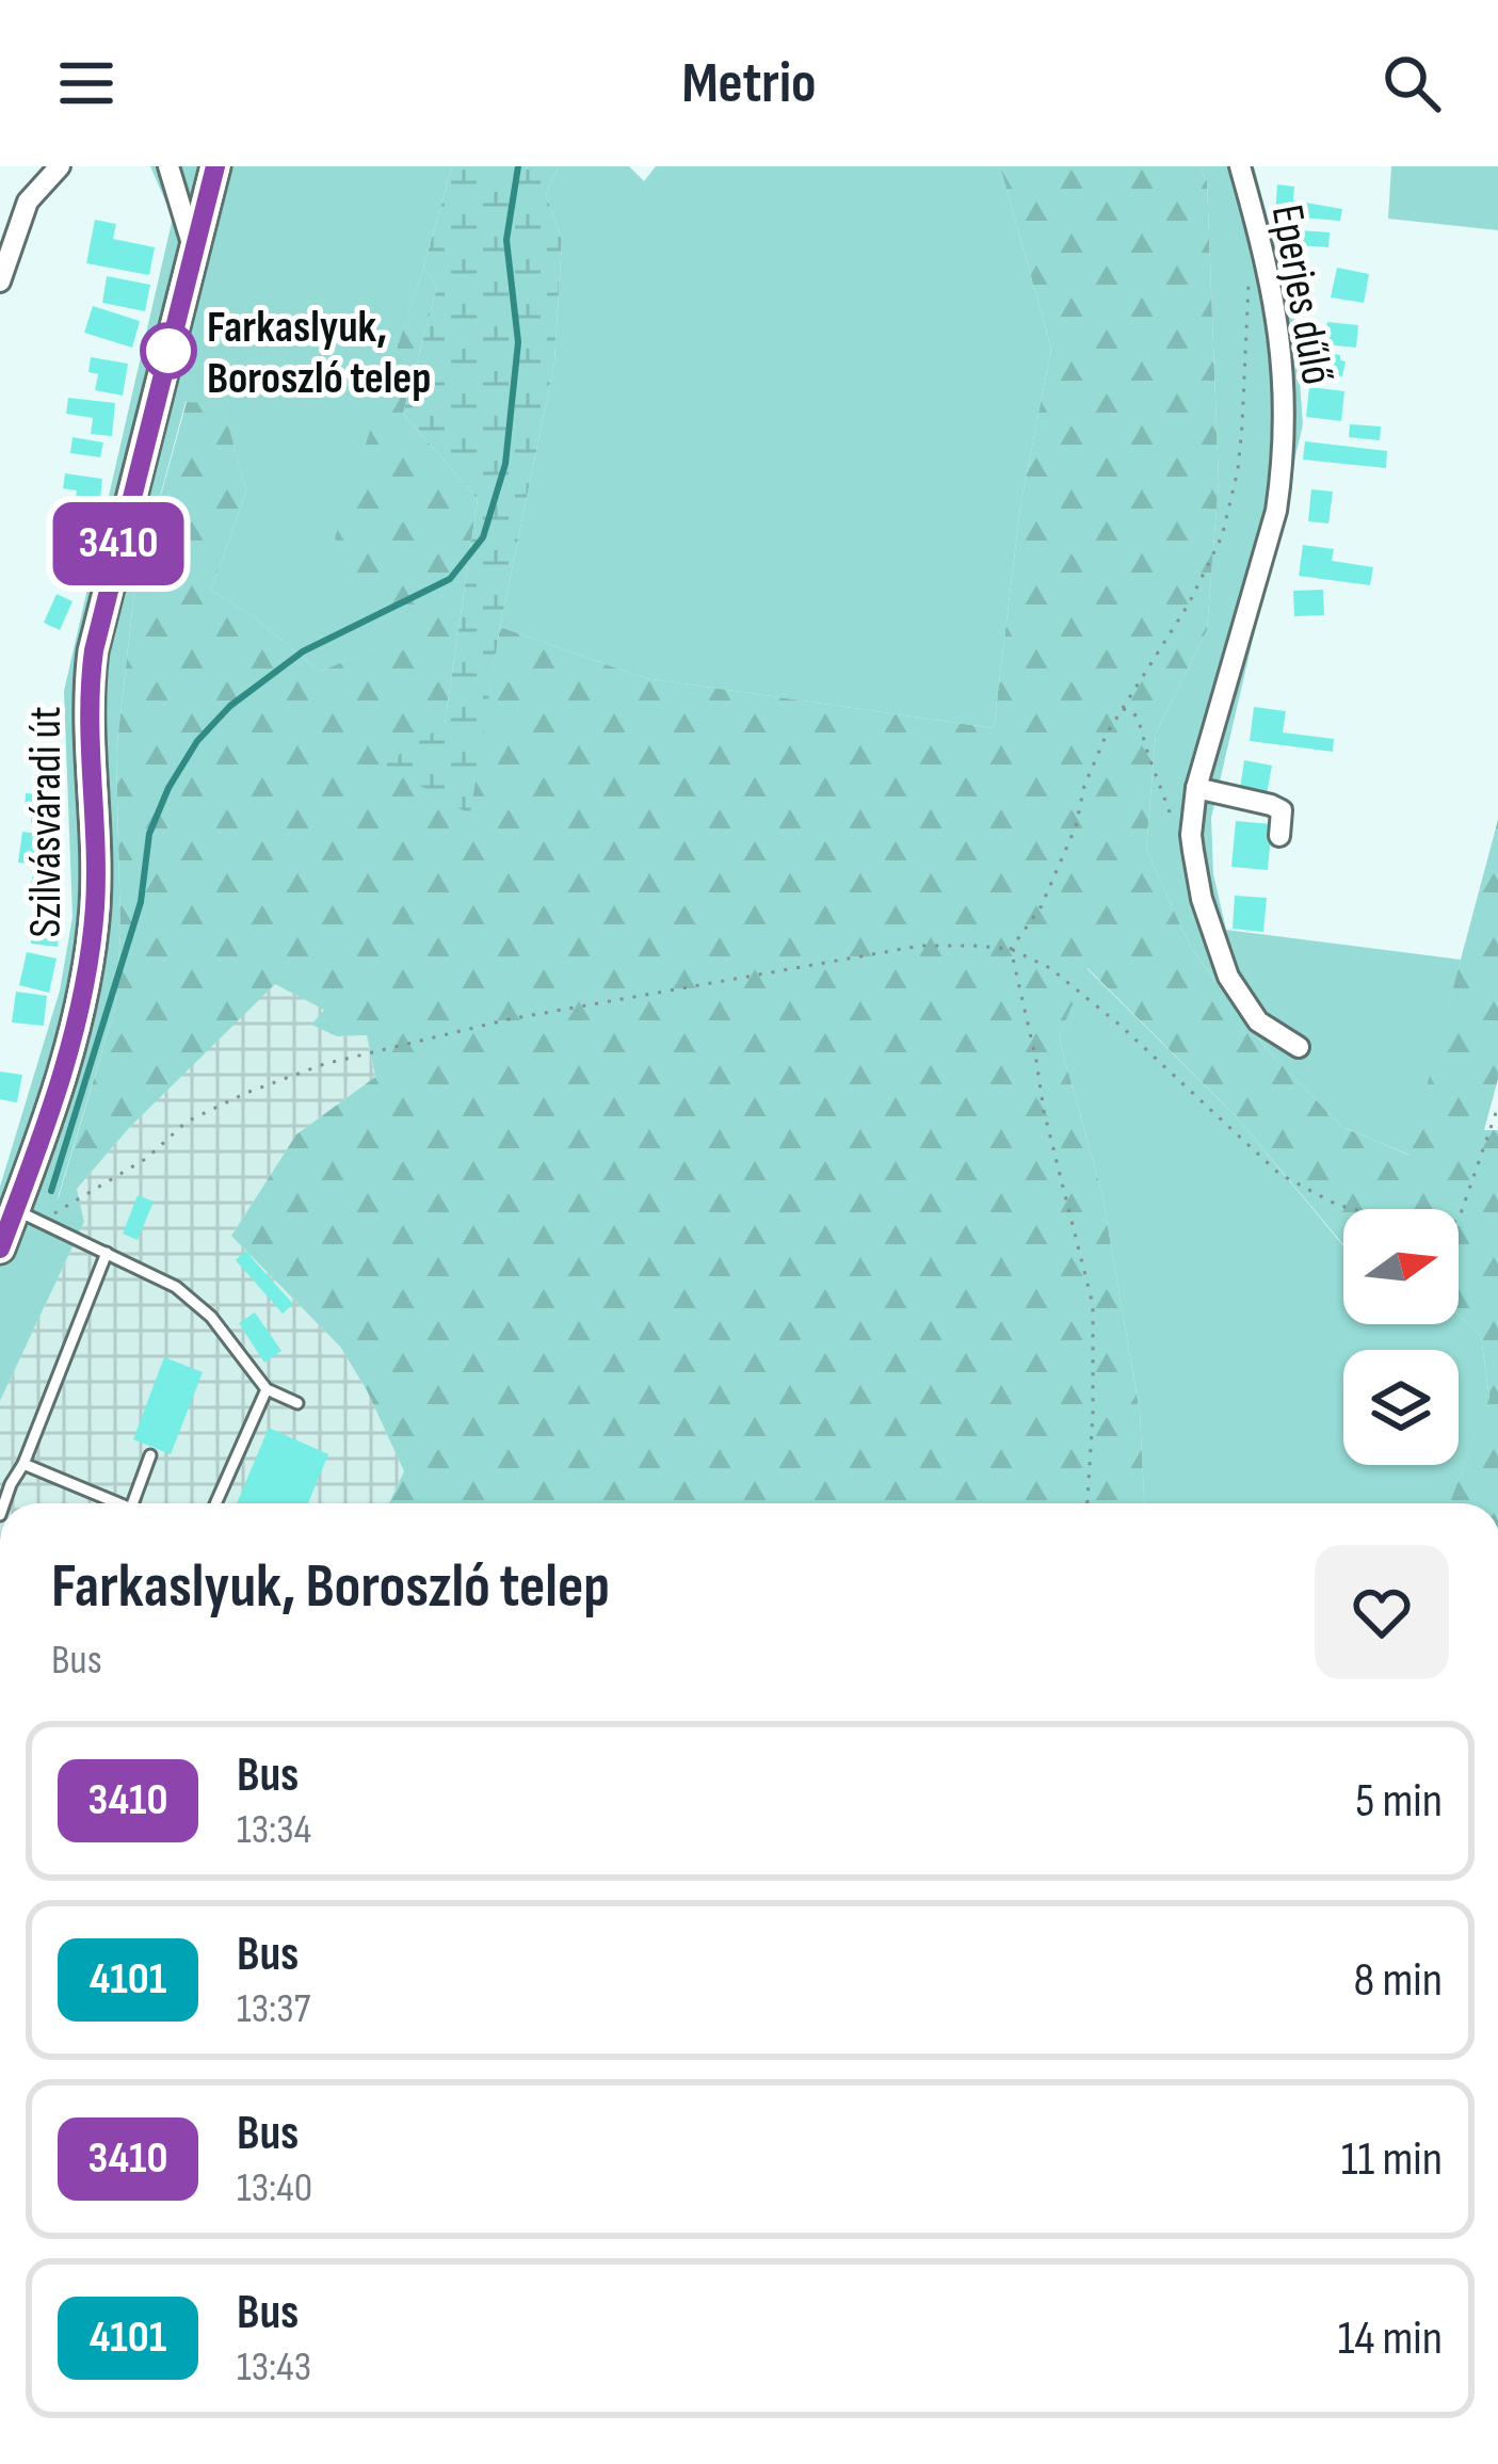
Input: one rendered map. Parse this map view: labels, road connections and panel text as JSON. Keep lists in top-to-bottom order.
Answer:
{
  "streets": {
    "main road": ["Szilvásváradi út"],
    "street": ["Eperjes dűlő"]
  },
  "places": ["Farkaslyuk, Boroszló telep"],
  "lines": ["bus line 3410"],
  "north": "right",
  "page": {
    "header": "Metrio",
    "on_map": "3410",
    "heading": ["Farkaslyuk, Boroszló telep", "Bus"],
    "list": [
      {
        "mark": "3410",
        "name": "Bus",
        "note": "13:34",
        "value": "5 min"
      },
      {
        "mark": "4101",
        "name": "Bus",
        "note": "13:37",
        "value": "8 min"
      },
      {
        "mark": "3410",
        "name": "Bus",
        "note": "13:40",
        "value": "11 min"
      },
      {
        "mark": "4101",
        "name": "Bus",
        "note": "13:43",
        "value": "14 min"
      }
    ]
  }
}
